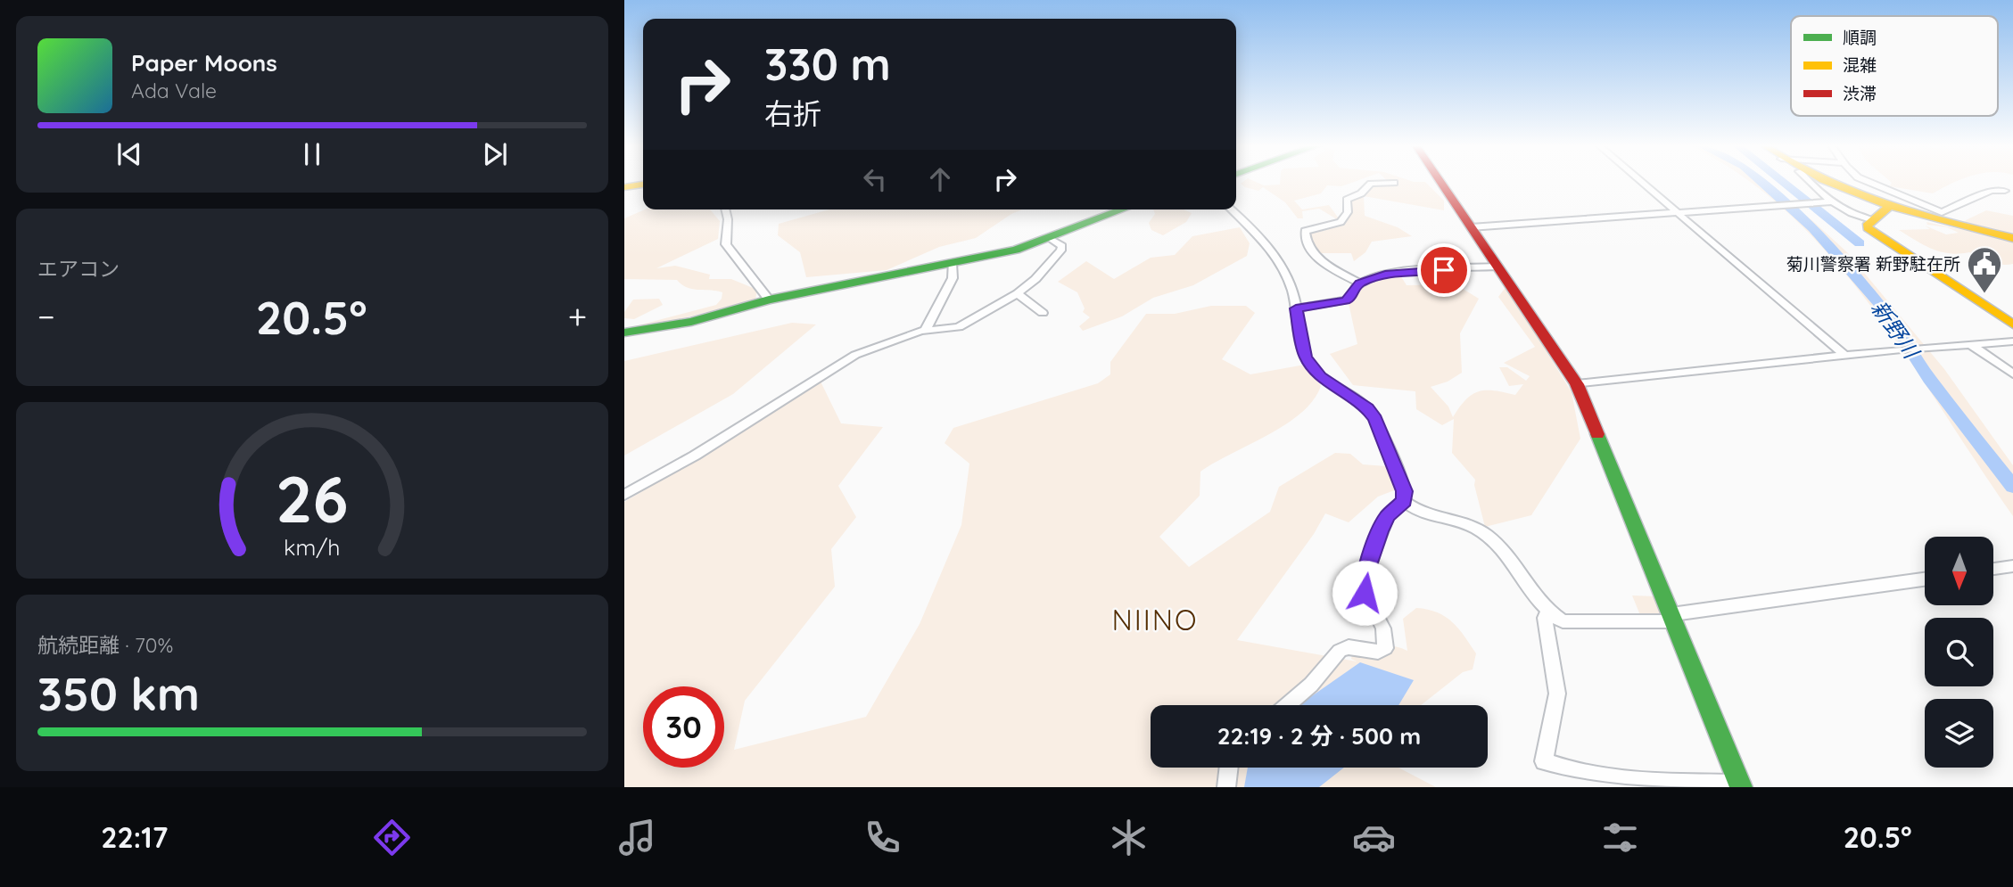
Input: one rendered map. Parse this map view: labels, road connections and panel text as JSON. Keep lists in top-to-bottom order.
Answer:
{
  "districts": ["NIINO"],
  "water": ["新野川"],
  "places": {
    "public building": ["菊川警察署 新野駐在所"]
  },
  "legend": ["順調", "混雑", "渋滞"],
  "north": "bottom",
  "page": {
    "turn": ["330 m", "右折"],
    "song": ["Paper Moons", "Ada Vale"],
    "tile": [
      "エアコン",
      ["航続距離 · 70%", "350 km"]
    ],
    "heat": ["−", "20.5°", "+"],
    "limit": "30",
    "trip": "22:19 · 2 分 · 500 m",
    "tabs": ["22:17", "20.5°"],
    "gauge": ["26", "km/h"]
  }
}
